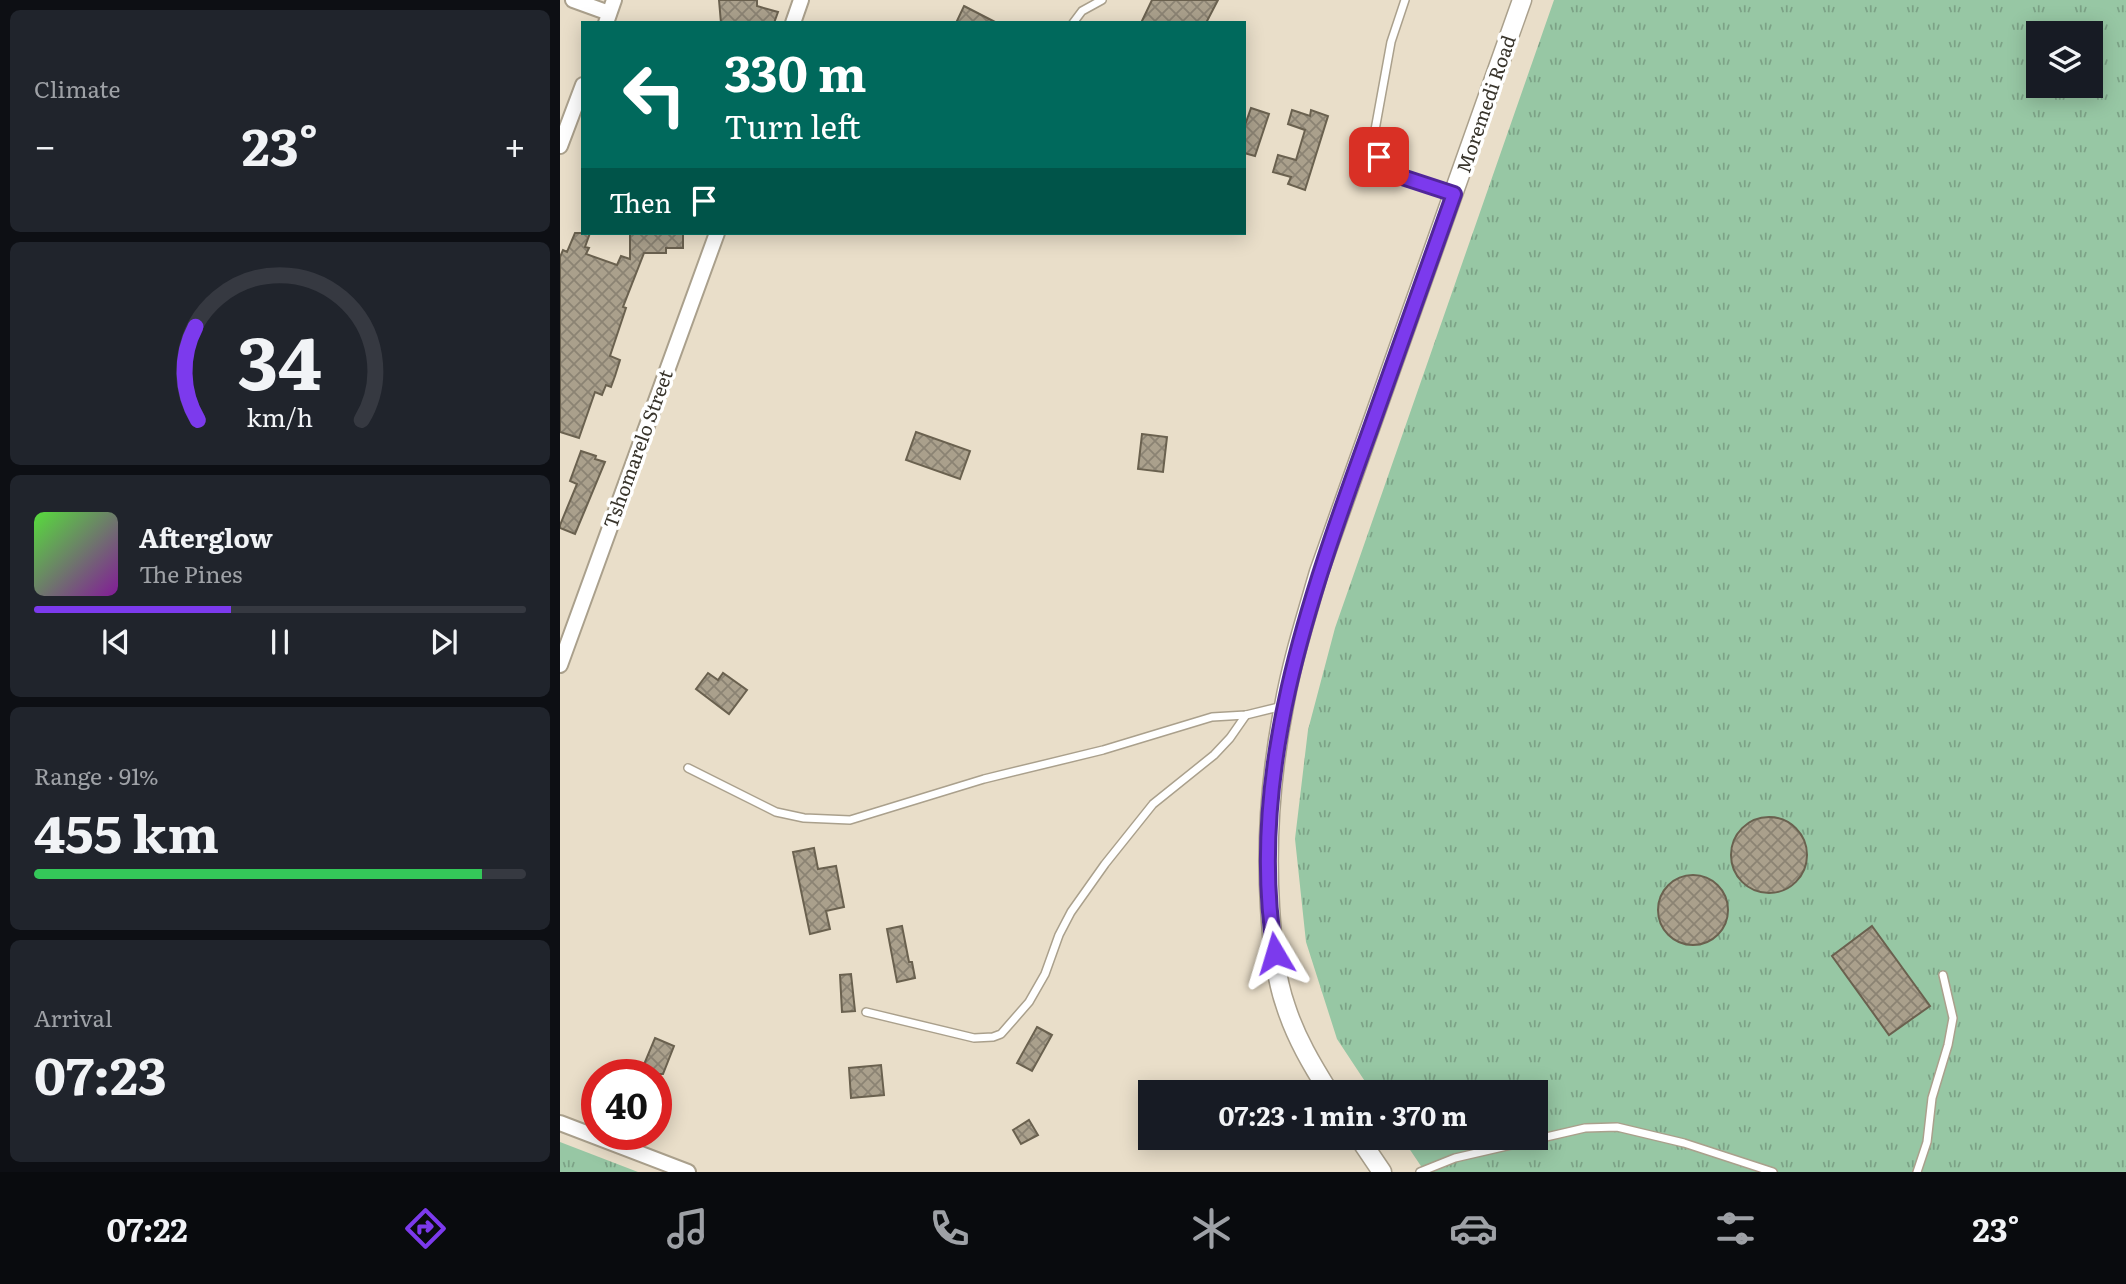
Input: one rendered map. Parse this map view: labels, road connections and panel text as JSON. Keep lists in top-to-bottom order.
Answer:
{
  "streets": {
    "street": ["Moremedi Road", "Tshomarelo Street"]
  },
  "page": {
    "tile": [
      "Climate",
      ["Range · 91%", "455 km"],
      ["Arrival", "07:23"]
    ],
    "turn": ["330 m", "Turn left"],
    "heat": ["−", "23°", "+"],
    "then": "Then",
    "song": ["Afterglow", "The Pines"],
    "limit": "40",
    "trip": "07:23 · 1 min · 370 m",
    "tabs": ["07:22", "23°"],
    "gauge": ["34", "km/h"]
  }
}
